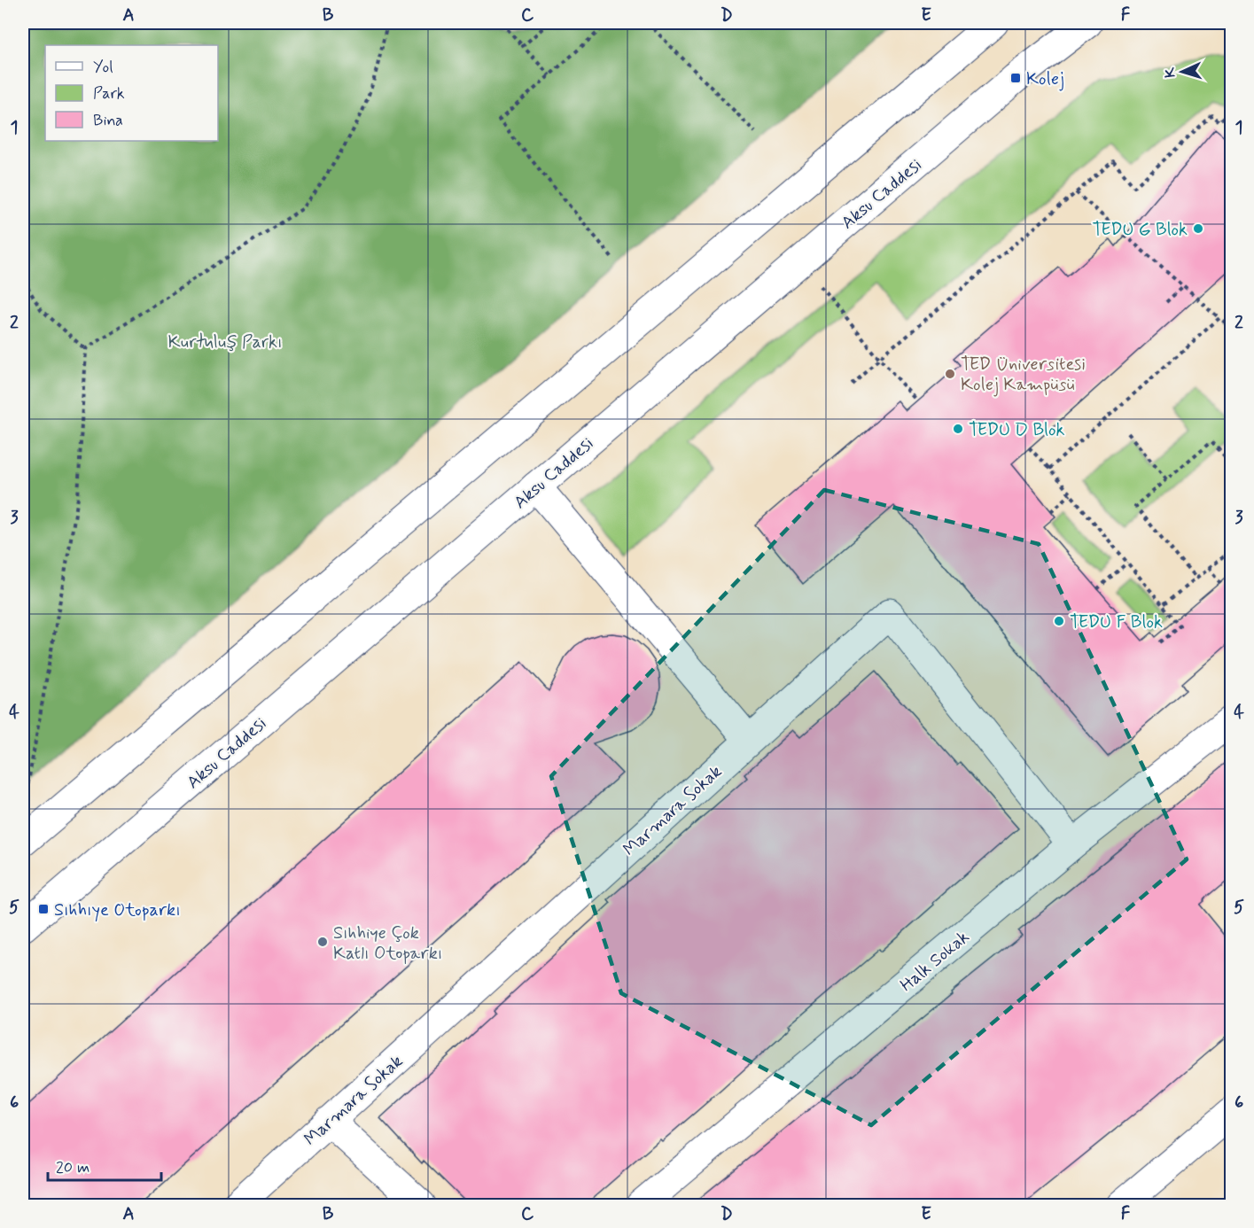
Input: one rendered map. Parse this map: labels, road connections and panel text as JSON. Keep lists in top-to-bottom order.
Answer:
{
  "streets": {
    "main road": ["Aksu Caddesi", "Marmara Sokak", "Halk Sokak"]
  },
  "crossings": [
    ["Marmara Sokak", "Halk Sokak"]
  ],
  "parks": ["Kurtuluş Parkı"],
  "places": {
    "transit": ["Kolej", "Sıhhıye Otoparkı"],
    "other": [
      "TEDU G Blok",
      "TED Üniversitesi Kolej Kampüsü",
      "TEDU D Blok",
      "TEDU F Blok",
      "Sıhhiye Çok Katlı Otoparkı"
    ]
  },
  "legend": ["Yol", "Park", "Bina"],
  "scale_bar": "20 m",
  "north": "left",
  "grid": {
    "columns": [
      "A",
      "B",
      "C",
      "D",
      "E",
      "F"
    ],
    "rows": [
      "1",
      "2",
      "3",
      "4",
      "5",
      "6"
    ]
  }
}
